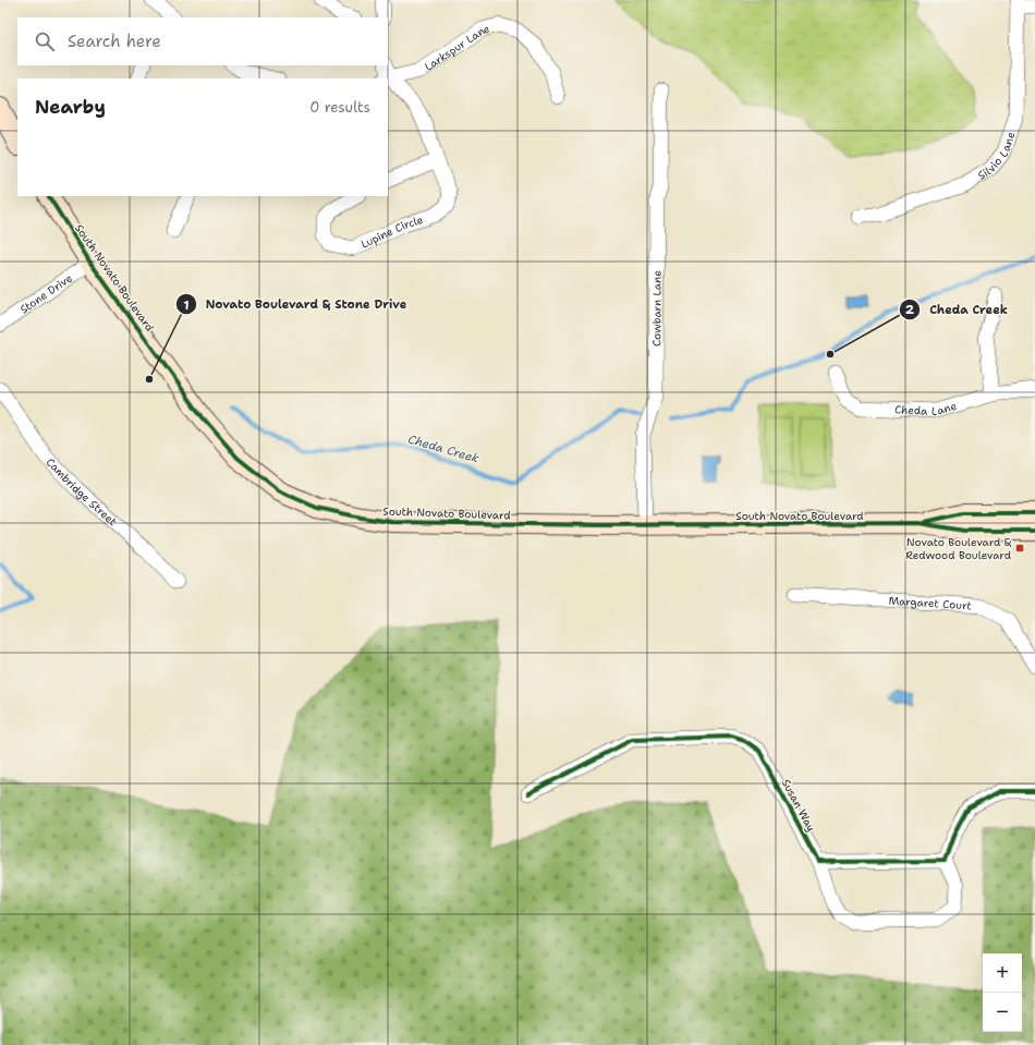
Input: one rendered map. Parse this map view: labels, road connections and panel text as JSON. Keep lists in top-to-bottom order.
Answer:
{
  "streets": {
    "main road": ["South Novato Boulevard"],
    "street": [
      "Larkspur Lane",
      "Silvio Lane",
      "Lupine Circle",
      "Stone Drive",
      "Cowbarn Lane",
      "Cheda Lane",
      "Cambridge Street",
      "Margaret Court",
      "Susan Way"
    ]
  },
  "crossings": [
    ["Larkspur Lane", "Lupine Circle"],
    ["South Novato Boulevard", "Stone Drive"],
    ["South Novato Boulevard", "Cowbarn Lane"]
  ],
  "water": ["Cheda Creek"],
  "places": {
    "other": ["Cheda Creek", "Novato Boulevard & Stone Drive"],
    "transit": ["Novato Boulevard & Redwood Boulevard"]
  },
  "page": {
    "search": "Search here",
    "heading": ["Nearby", "0 results"],
    "map_buttons": ["+", "−"]
  }
}
